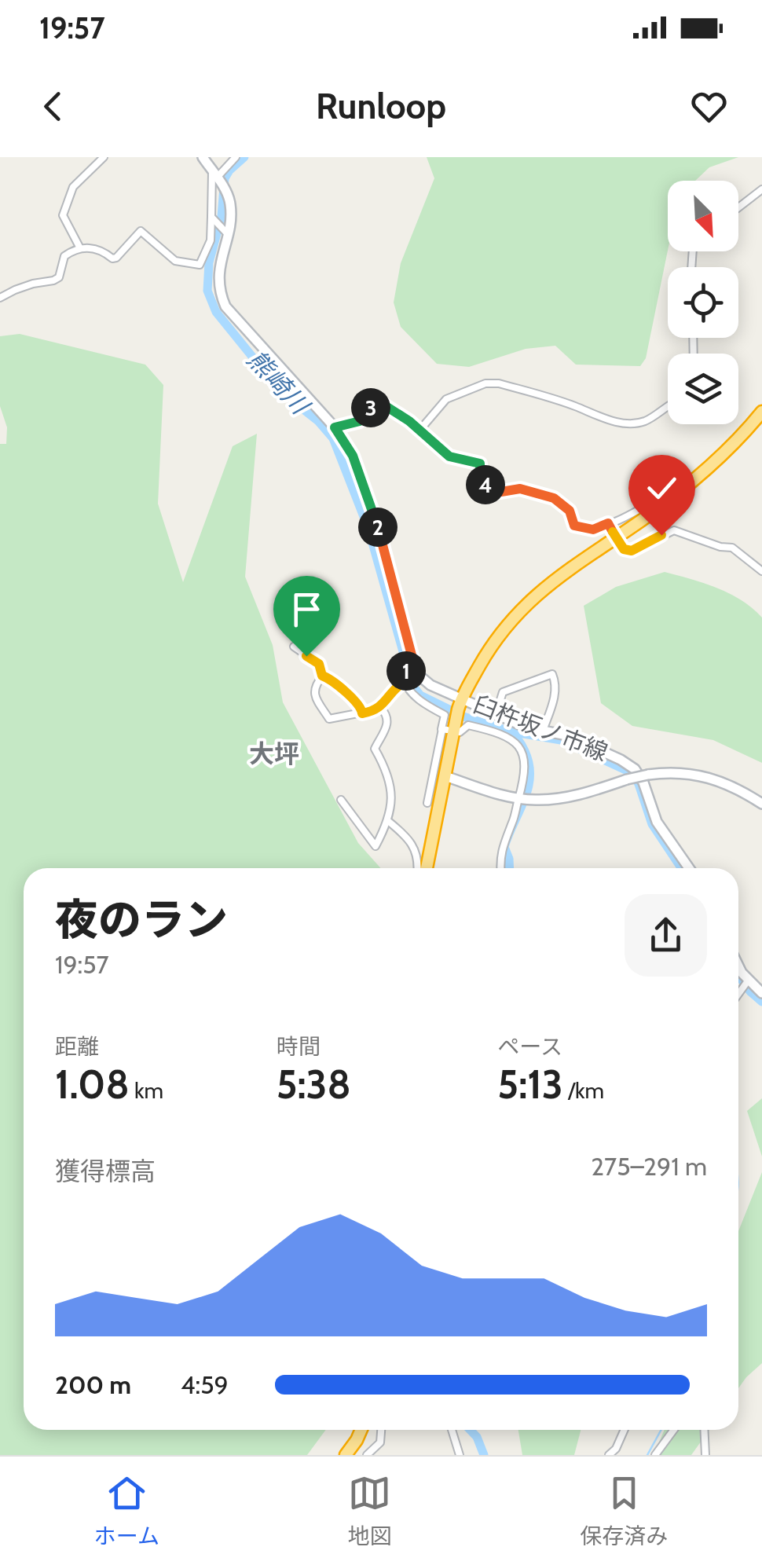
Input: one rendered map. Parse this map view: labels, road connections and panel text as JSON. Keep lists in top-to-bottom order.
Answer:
{
  "streets": {
    "main road": ["臼杵坂ノ市線"]
  },
  "districts": ["大坪"],
  "water": ["熊崎川"],
  "north": "bottom right",
  "page": {
    "status": "19:57",
    "header": "Runloop",
    "pins": [
      "3",
      "4",
      "2",
      "1"
    ],
    "heading": ["夜のラン", "19:57"],
    "stats": [
      ["距離", "1.08 km"],
      ["時間", "5:38"],
      ["ペース", "5:13 /km"]
    ],
    "chart": ["獲得標高", "275–291 m"],
    "list": [
      {
        "name": "200 m",
        "note": "4:59"
      }
    ],
    "tabs": ["ホーム", "地図", "保存済み"]
  }
}
